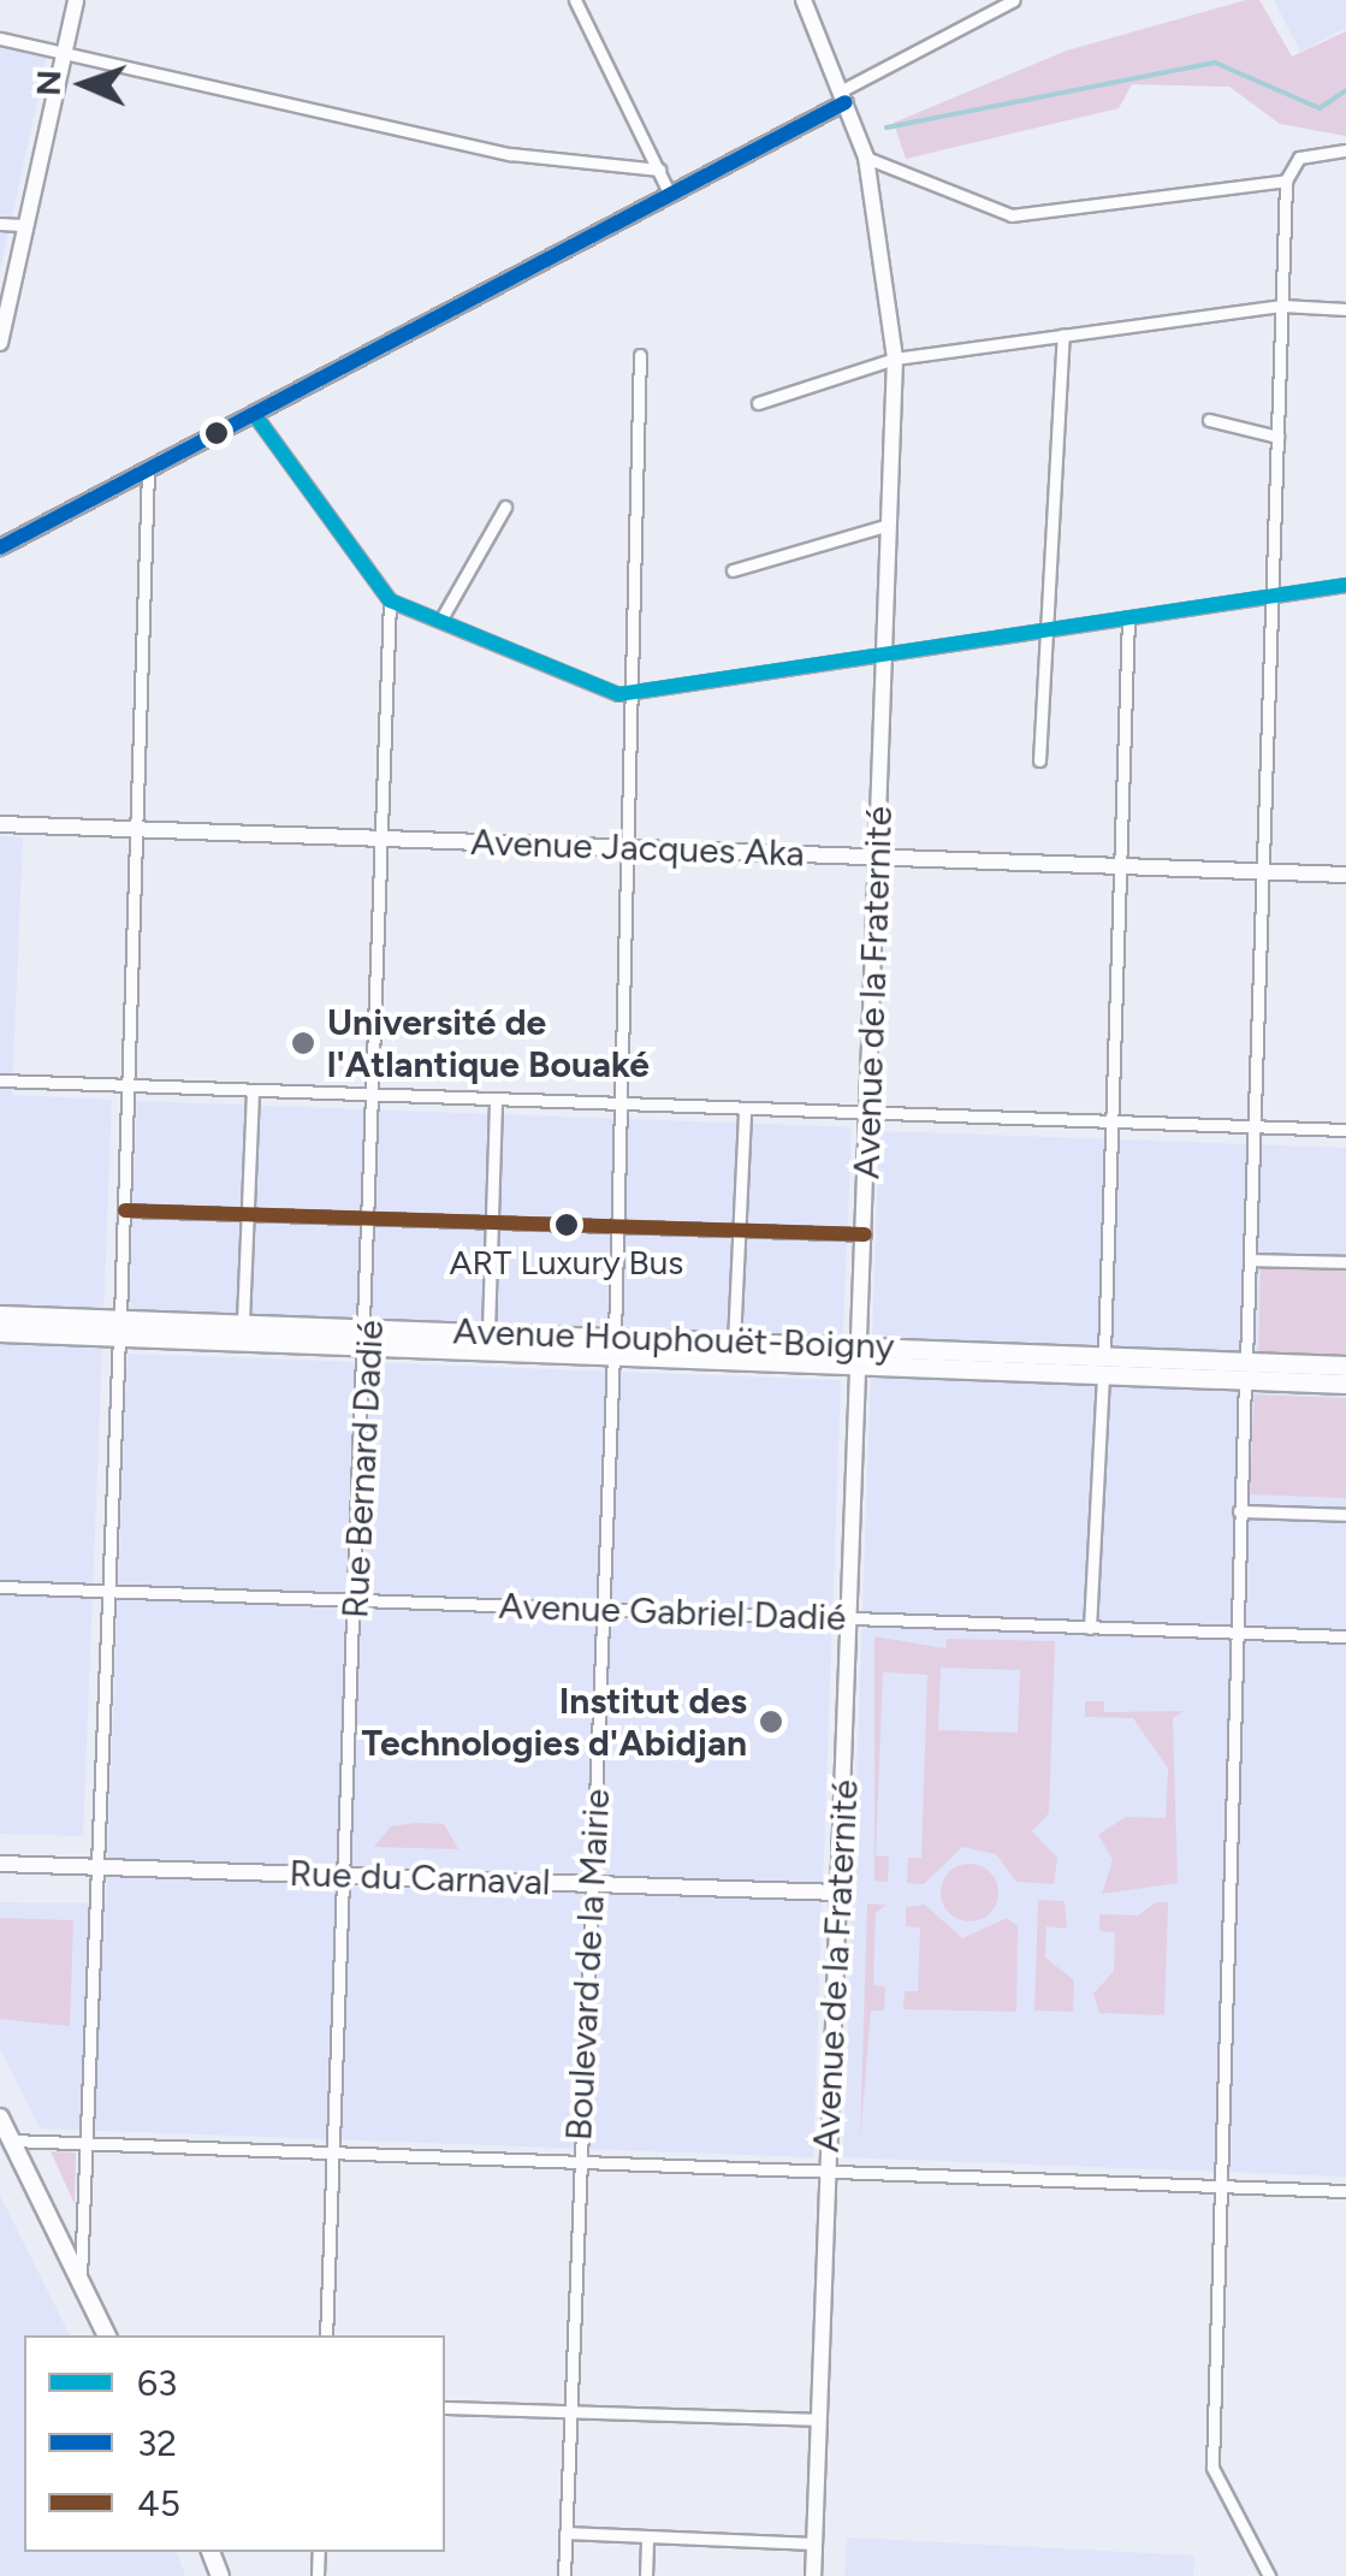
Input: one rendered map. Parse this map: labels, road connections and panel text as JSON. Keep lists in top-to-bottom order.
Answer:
{
  "streets": {
    "highway": ["Avenue Houphouët-Boigny"],
    "street": [
      "Avenue Jacques Aka",
      "Avenue de la Fraternité",
      "Rue Bernard Dadié",
      "Avenue Gabriel Dadié",
      "Rue du Carnaval",
      "Boulevard de la Mairie"
    ]
  },
  "crossings": [
    ["Avenue Jacques Aka", "Avenue de la Fraternité"],
    ["Avenue Jacques Aka", "Rue Bernard Dadié"],
    ["Avenue Jacques Aka", "Boulevard de la Mairie"],
    ["Avenue de la Fraternité", "Avenue Houphouët-Boigny"],
    ["Avenue de la Fraternité", "Avenue Gabriel Dadié"],
    ["Avenue de la Fraternité", "Rue du Carnaval"],
    ["Avenue Houphouët-Boigny", "Rue Bernard Dadié"],
    ["Avenue Houphouët-Boigny", "Boulevard de la Mairie"],
    ["Rue Bernard Dadié", "Avenue Gabriel Dadié"],
    ["Rue Bernard Dadié", "Rue du Carnaval"],
    ["Avenue Gabriel Dadié", "Boulevard de la Mairie"],
    ["Rue du Carnaval", "Boulevard de la Mairie"]
  ],
  "places": ["Université de l'Atlantique Bouaké", "ART Luxury Bus", "Institut des Technologies d'Abidjan"],
  "lines": ["transit line 32", "transit line 63", "transit line 45"],
  "legend": ["63", "32", "45"],
  "north": "left"
}
